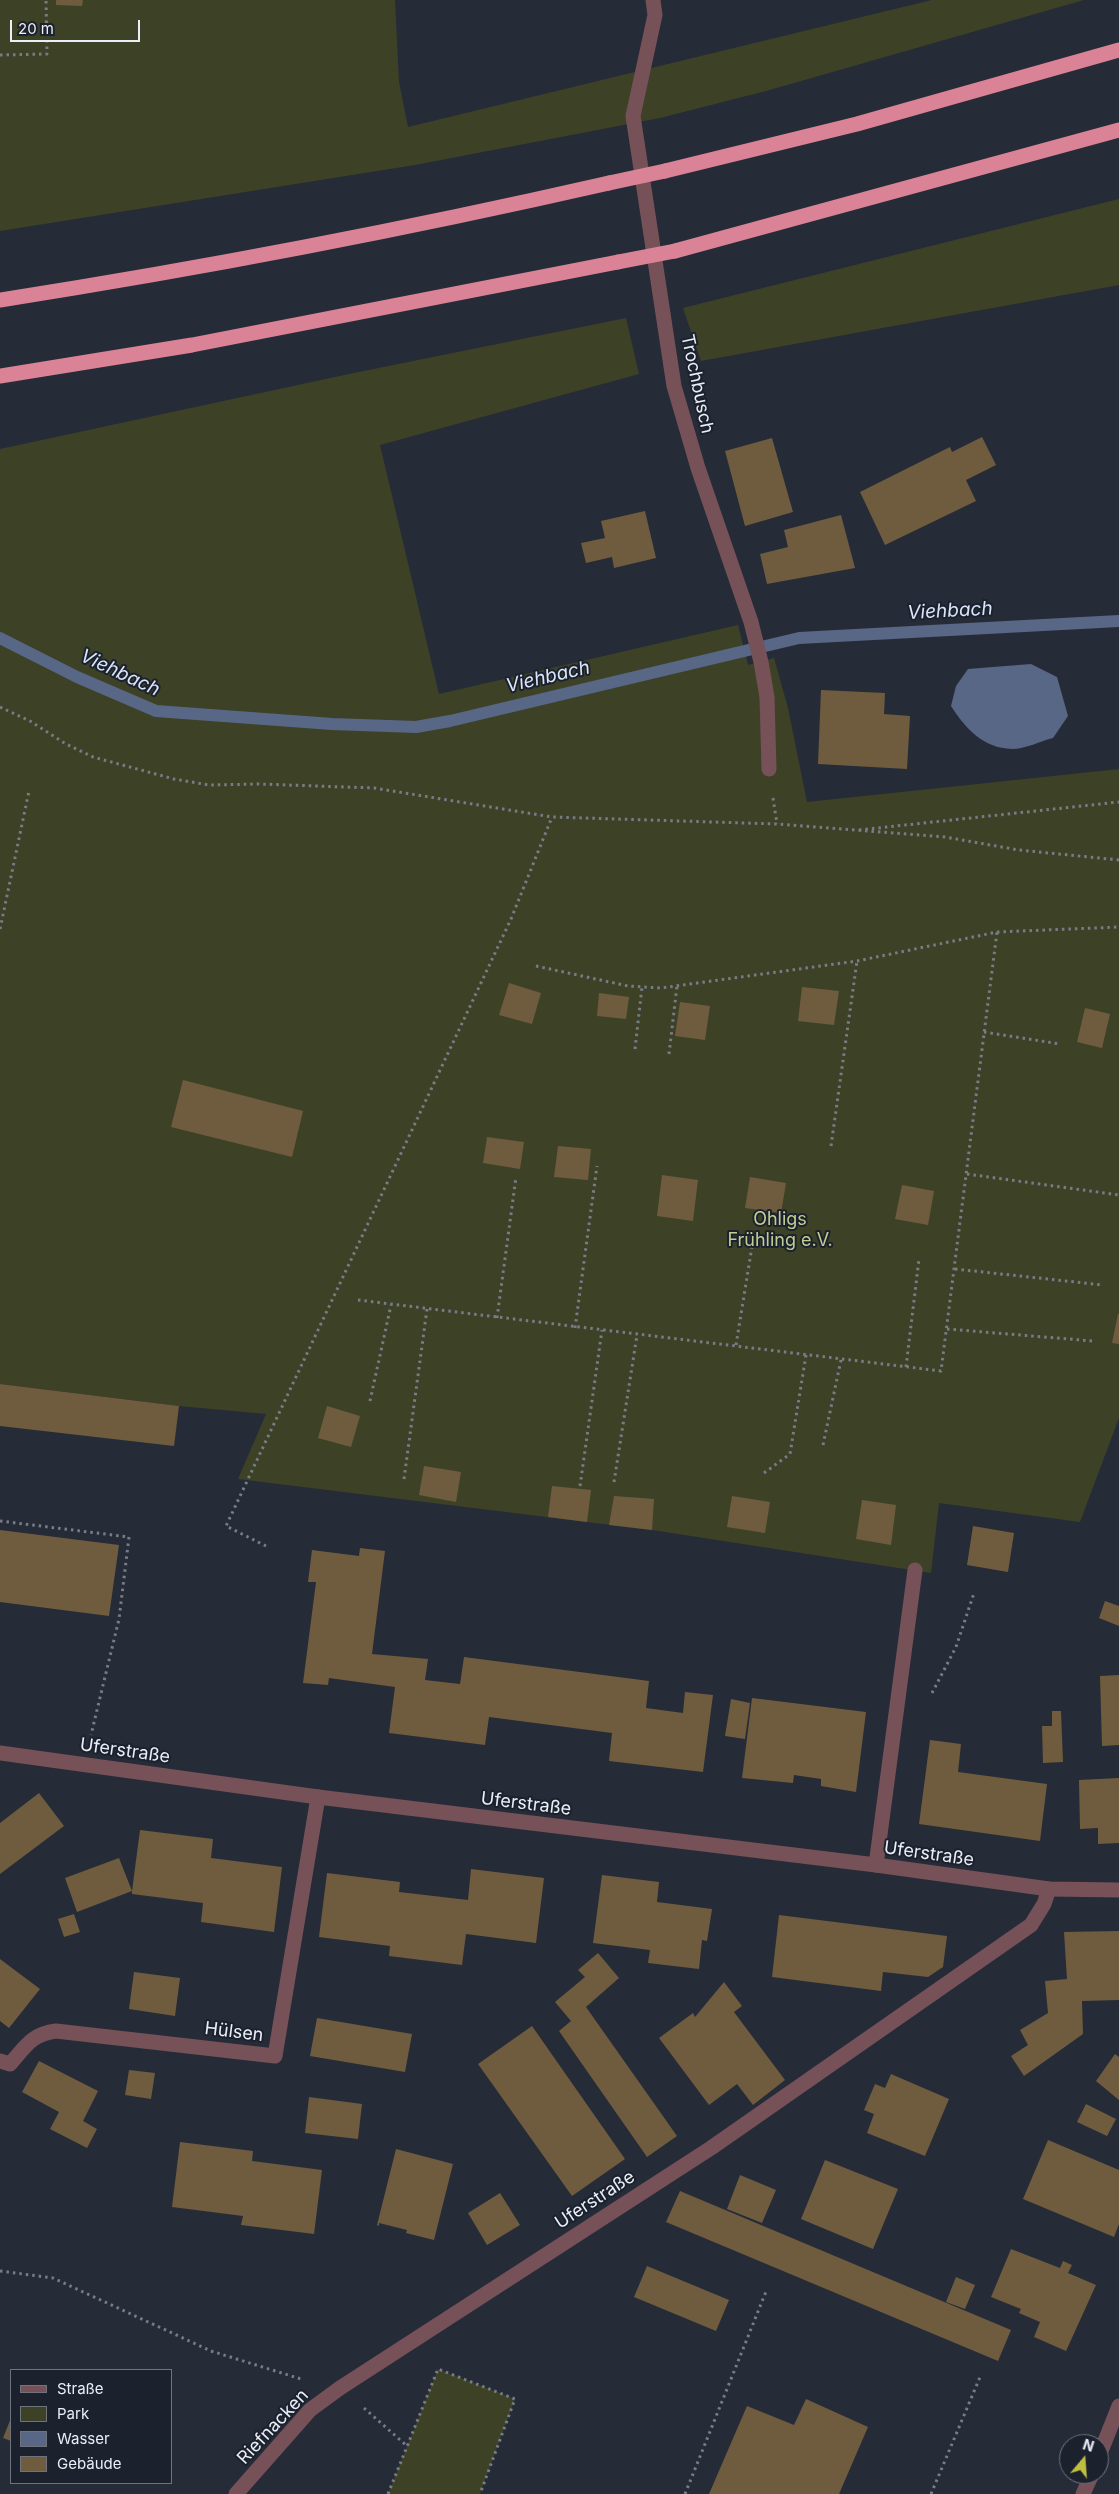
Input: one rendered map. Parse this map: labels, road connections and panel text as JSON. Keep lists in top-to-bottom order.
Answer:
{
  "streets": {
    "street": [
      "Trochbusch",
      "Uferstraße",
      "Hülsen",
      "Riefnacken"
    ]
  },
  "crossings": [
    ["Uferstraße", "Hülsen"],
    ["Uferstraße", "Riefnacken"]
  ],
  "water": ["Viehbach"],
  "parks": ["Ohligs Frühling e.V."],
  "legend": [
    "Straße",
    "Park",
    "Wasser",
    "Gebäude"
  ],
  "scale_bar": "20 m",
  "north": "top"
}
